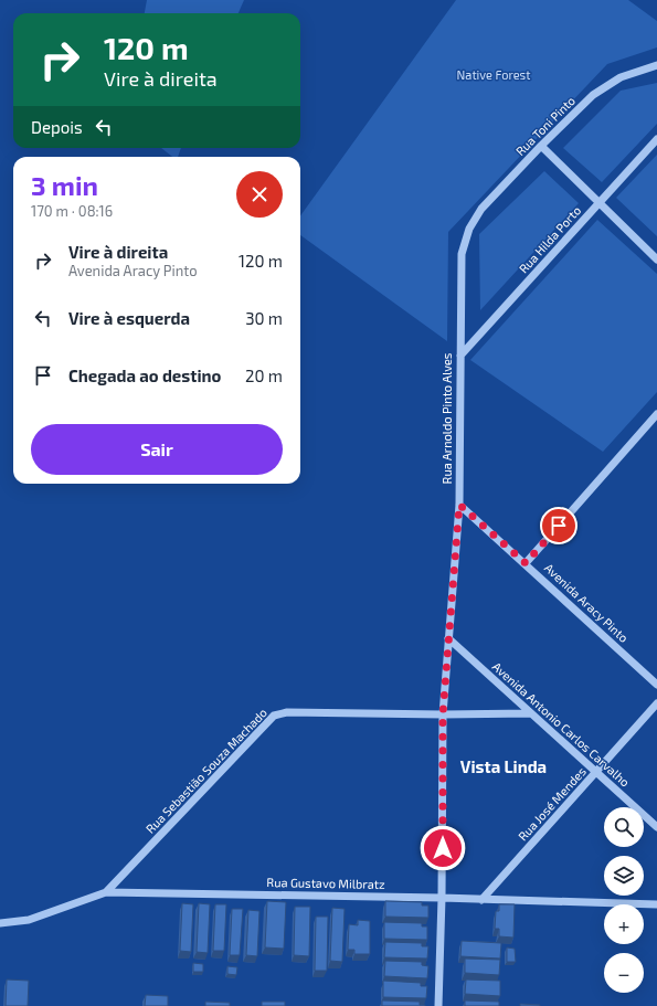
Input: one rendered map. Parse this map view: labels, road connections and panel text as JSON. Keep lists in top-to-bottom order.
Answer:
{
  "streets": {
    "street": [
      "Rua Toni Pinto",
      "Rua Hilda Porto",
      "Rua Arnoldo Pinto Alves",
      "Avenida Aracy Pinto",
      "Avenida Antonio Carlos Carvalho",
      "Rua Sebastião Souza Machado",
      "Rua José Mendes",
      "Rua Gustavo Milbratz"
    ]
  },
  "crossings": [
    ["Rua Toni Pinto", "Rua Arnoldo Pinto Alves"],
    ["Rua Hilda Porto", "Rua Arnoldo Pinto Alves"],
    ["Rua Arnoldo Pinto Alves", "Avenida Aracy Pinto"],
    ["Rua Arnoldo Pinto Alves", "Avenida Antonio Carlos Carvalho"],
    ["Rua Arnoldo Pinto Alves", "Rua Sebastião Souza Machado"],
    ["Rua Arnoldo Pinto Alves", "Rua Gustavo Milbratz"],
    ["Avenida Antonio Carlos Carvalho", "Rua Sebastião Souza Machado"],
    ["Avenida Antonio Carlos Carvalho", "Rua José Mendes"],
    ["Rua Sebastião Souza Machado", "Rua Gustavo Milbratz"],
    ["Rua José Mendes", "Rua Gustavo Milbratz"]
  ],
  "districts": ["Vista Linda"],
  "parks": ["Native Forest"],
  "page": {
    "turn": ["120 m", "Vire à direita"],
    "then": "Depois",
    "heading": ["3 min", "170 m · 08:16"],
    "list": [
      {
        "name": "Vire à direita",
        "note": "Avenida Aracy Pinto",
        "value": "120 m"
      },
      {
        "name": "Vire à esquerda",
        "value": "30 m"
      },
      {
        "name": "Chegada ao destino",
        "value": "20 m"
      }
    ],
    "buttons": "Sair",
    "map_buttons": ["+", "−"]
  }
}
